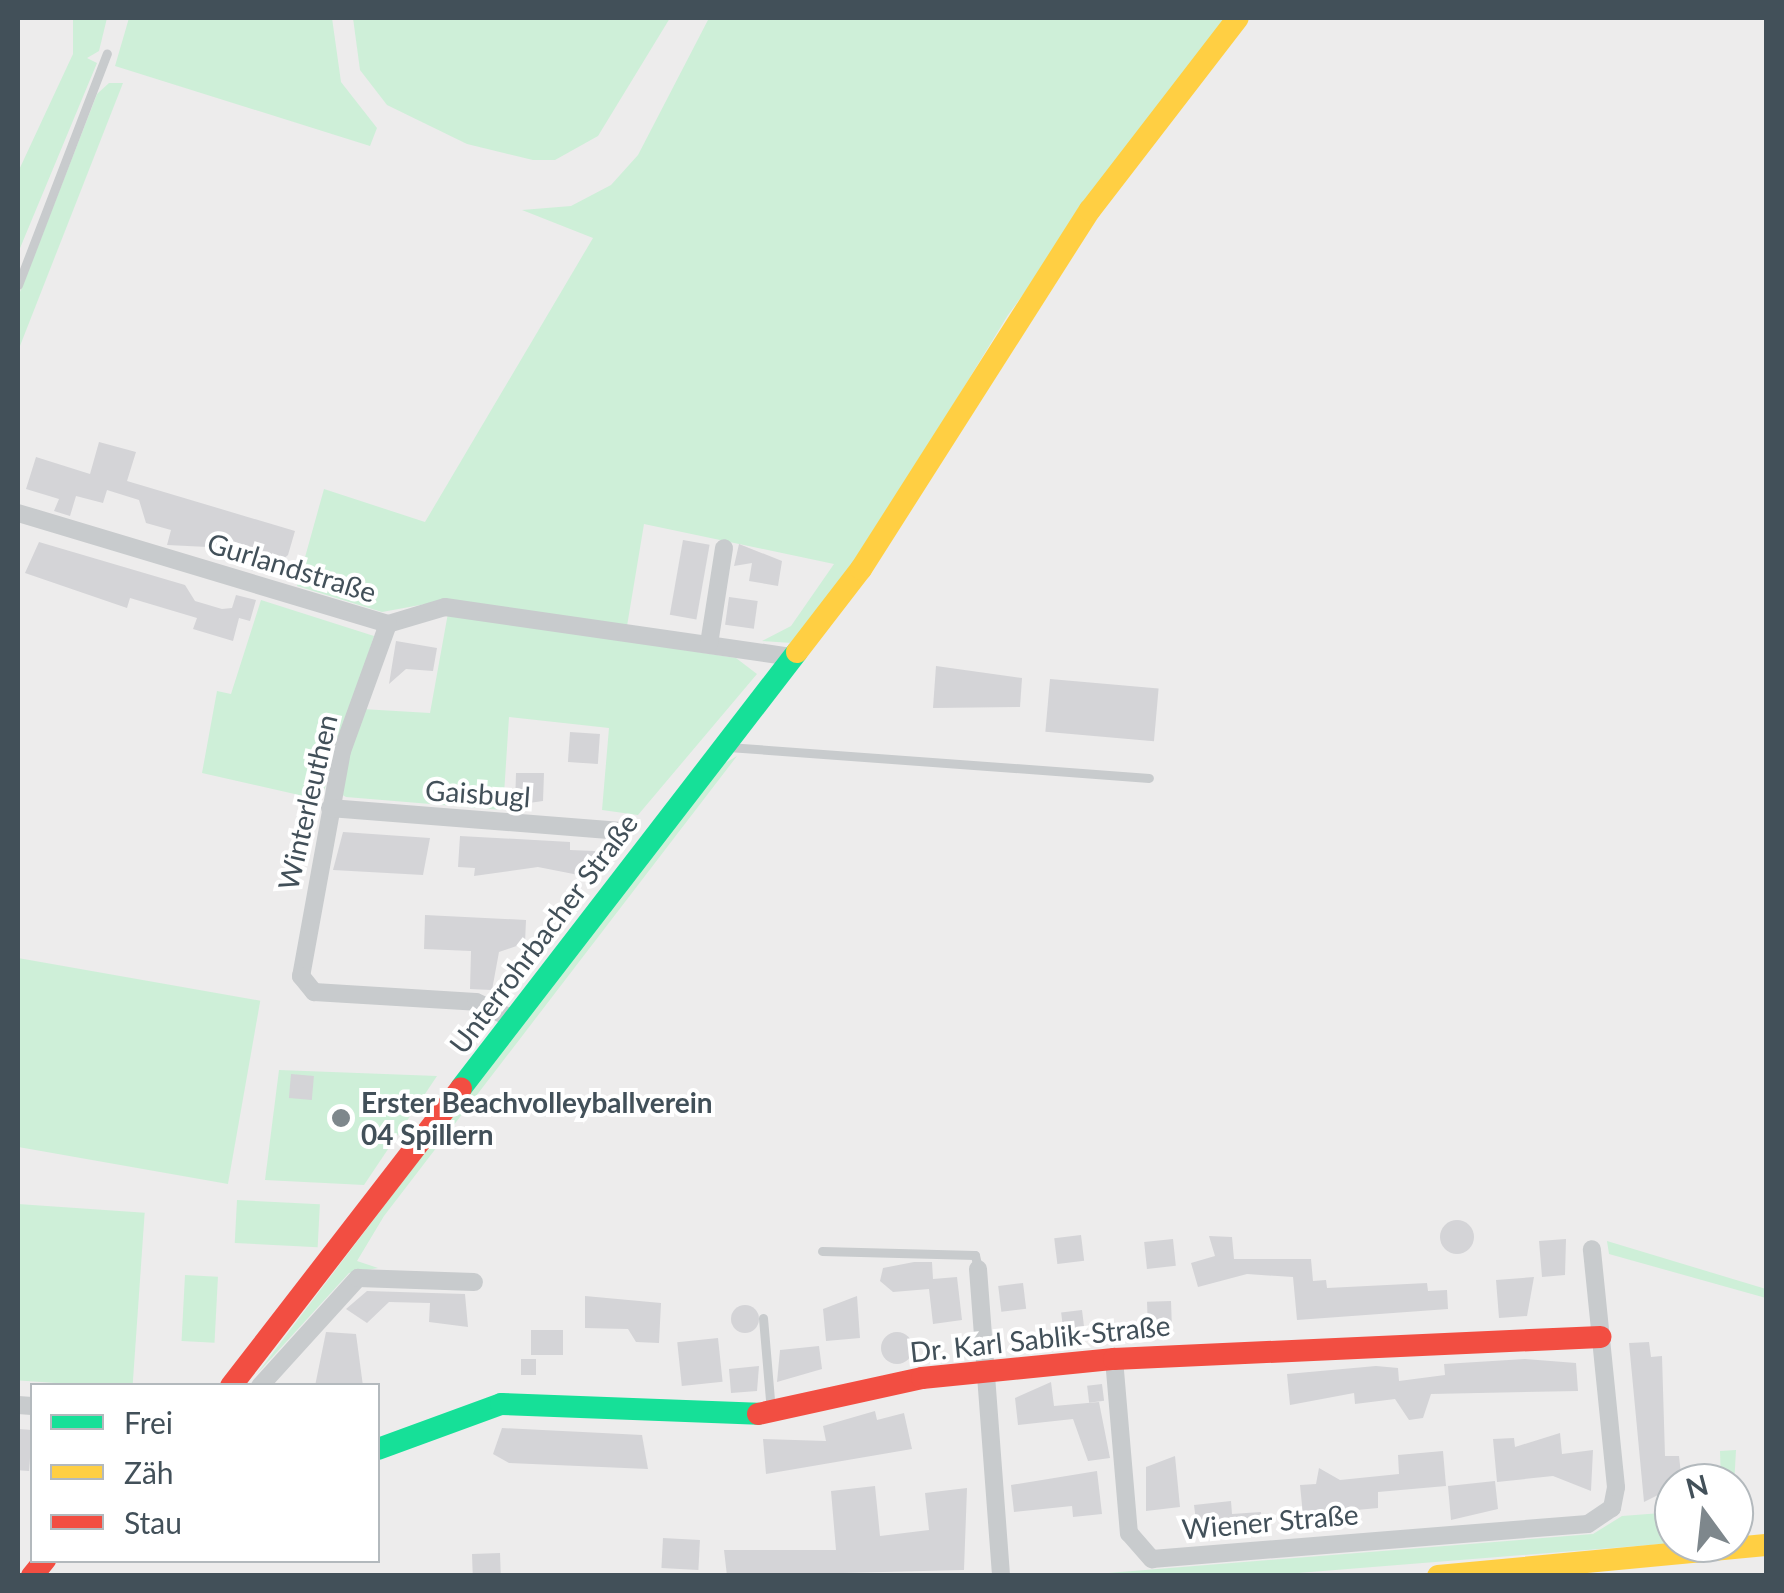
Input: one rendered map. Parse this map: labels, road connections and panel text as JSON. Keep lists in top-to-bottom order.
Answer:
{
  "streets": {
    "main road": ["Unterrohrbacher Straße", "Dr. Karl Sablik-Straße"],
    "street": [
      "Gurlandstraße",
      "Gaisbugl",
      "Winterleuthen",
      "Wiener Straße"
    ]
  },
  "crossings": [
    ["Gurlandstraße", "Winterleuthen"],
    ["Gurlandstraße", "Unterrohrbacher Straße"],
    ["Gaisbugl", "Winterleuthen"],
    ["Winterleuthen", "Unterrohrbacher Straße"],
    ["Dr. Karl Sablik-Straße", "Wiener Straße"]
  ],
  "places": ["Erster Beachvolleyballverein 04 Spillern"],
  "legend": ["Frei", "Zäh", "Stau"],
  "north": "top"
}
